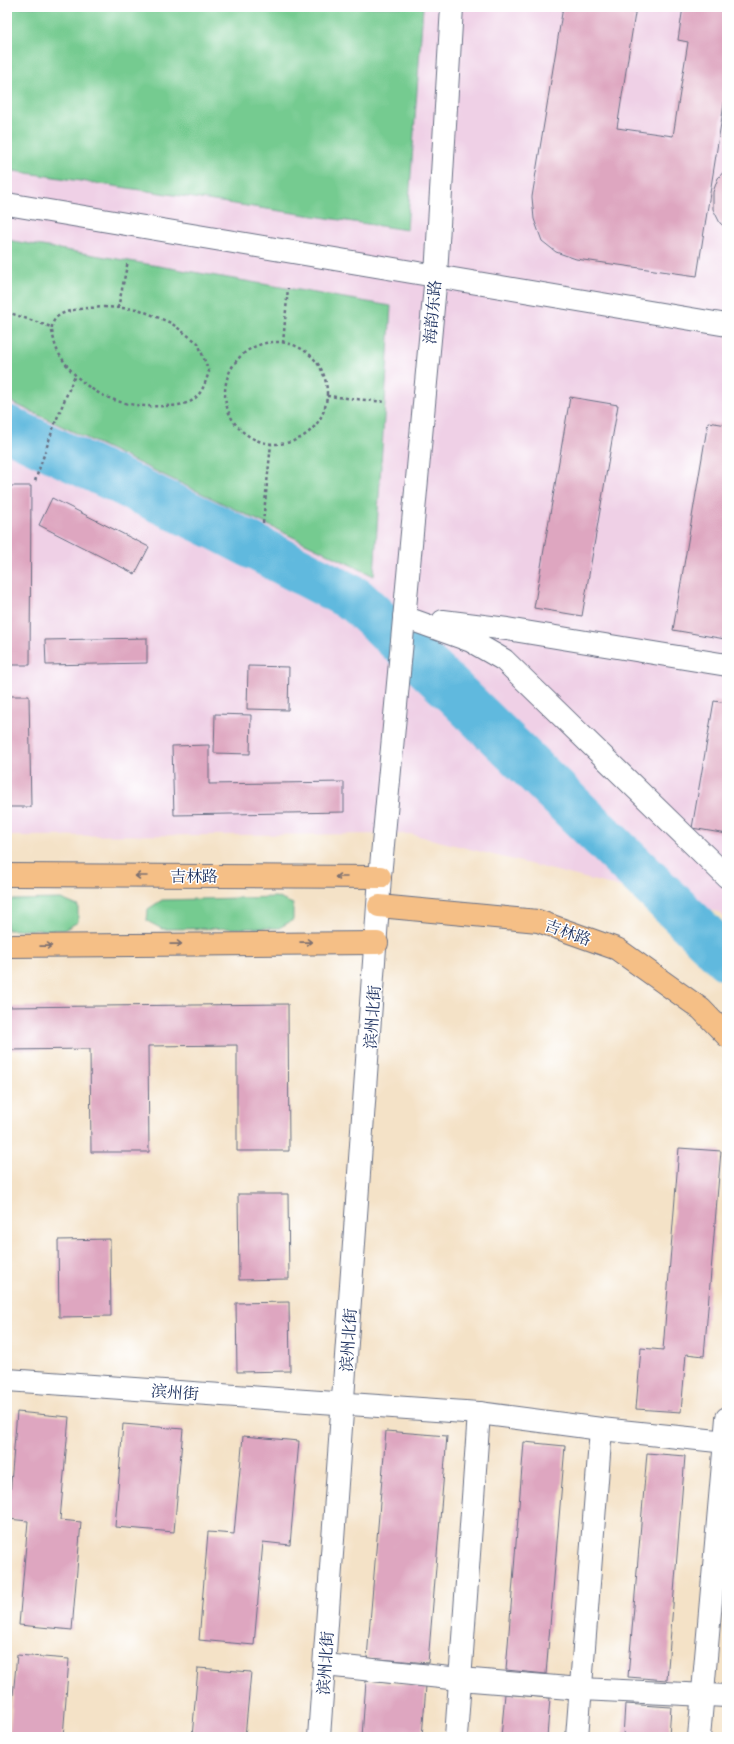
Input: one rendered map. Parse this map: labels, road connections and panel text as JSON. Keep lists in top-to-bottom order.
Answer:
{
  "streets": {
    "main road": ["吉林路"],
    "street": ["海韵东路", "滨州北街", "滨州街"]
  },
  "crossings": [
    ["海韵东路", "吉林路"],
    ["海韵东路", "滨州北街"],
    ["吉林路", "滨州北街"],
    ["滨州北街", "滨州街"]
  ]
}
